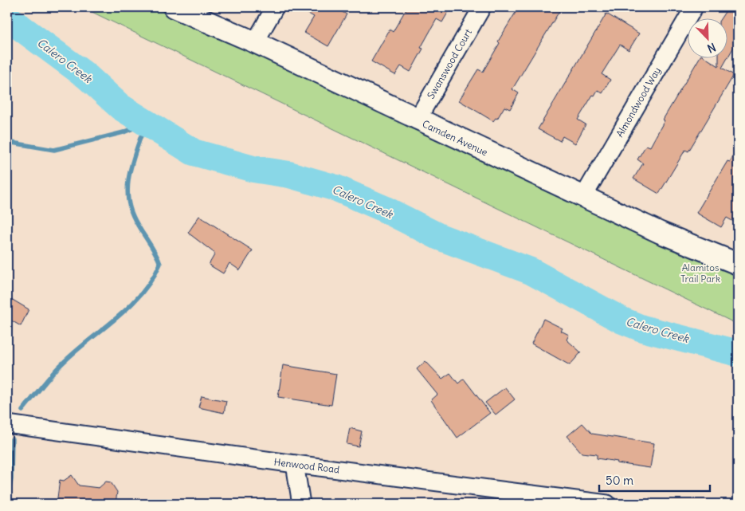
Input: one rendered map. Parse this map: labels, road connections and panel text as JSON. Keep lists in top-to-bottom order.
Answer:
{
  "streets": {
    "street": [
      "Swanswood Court",
      "Almondwood Way",
      "Camden Avenue",
      "Henwood Road"
    ]
  },
  "crossings": [
    ["Swanswood Court", "Camden Avenue"],
    ["Almondwood Way", "Camden Avenue"]
  ],
  "water": ["Calero Creek"],
  "parks": ["Alamitos Trail Park"],
  "scale_bar": "50 m",
  "north": "bottom right"
}
